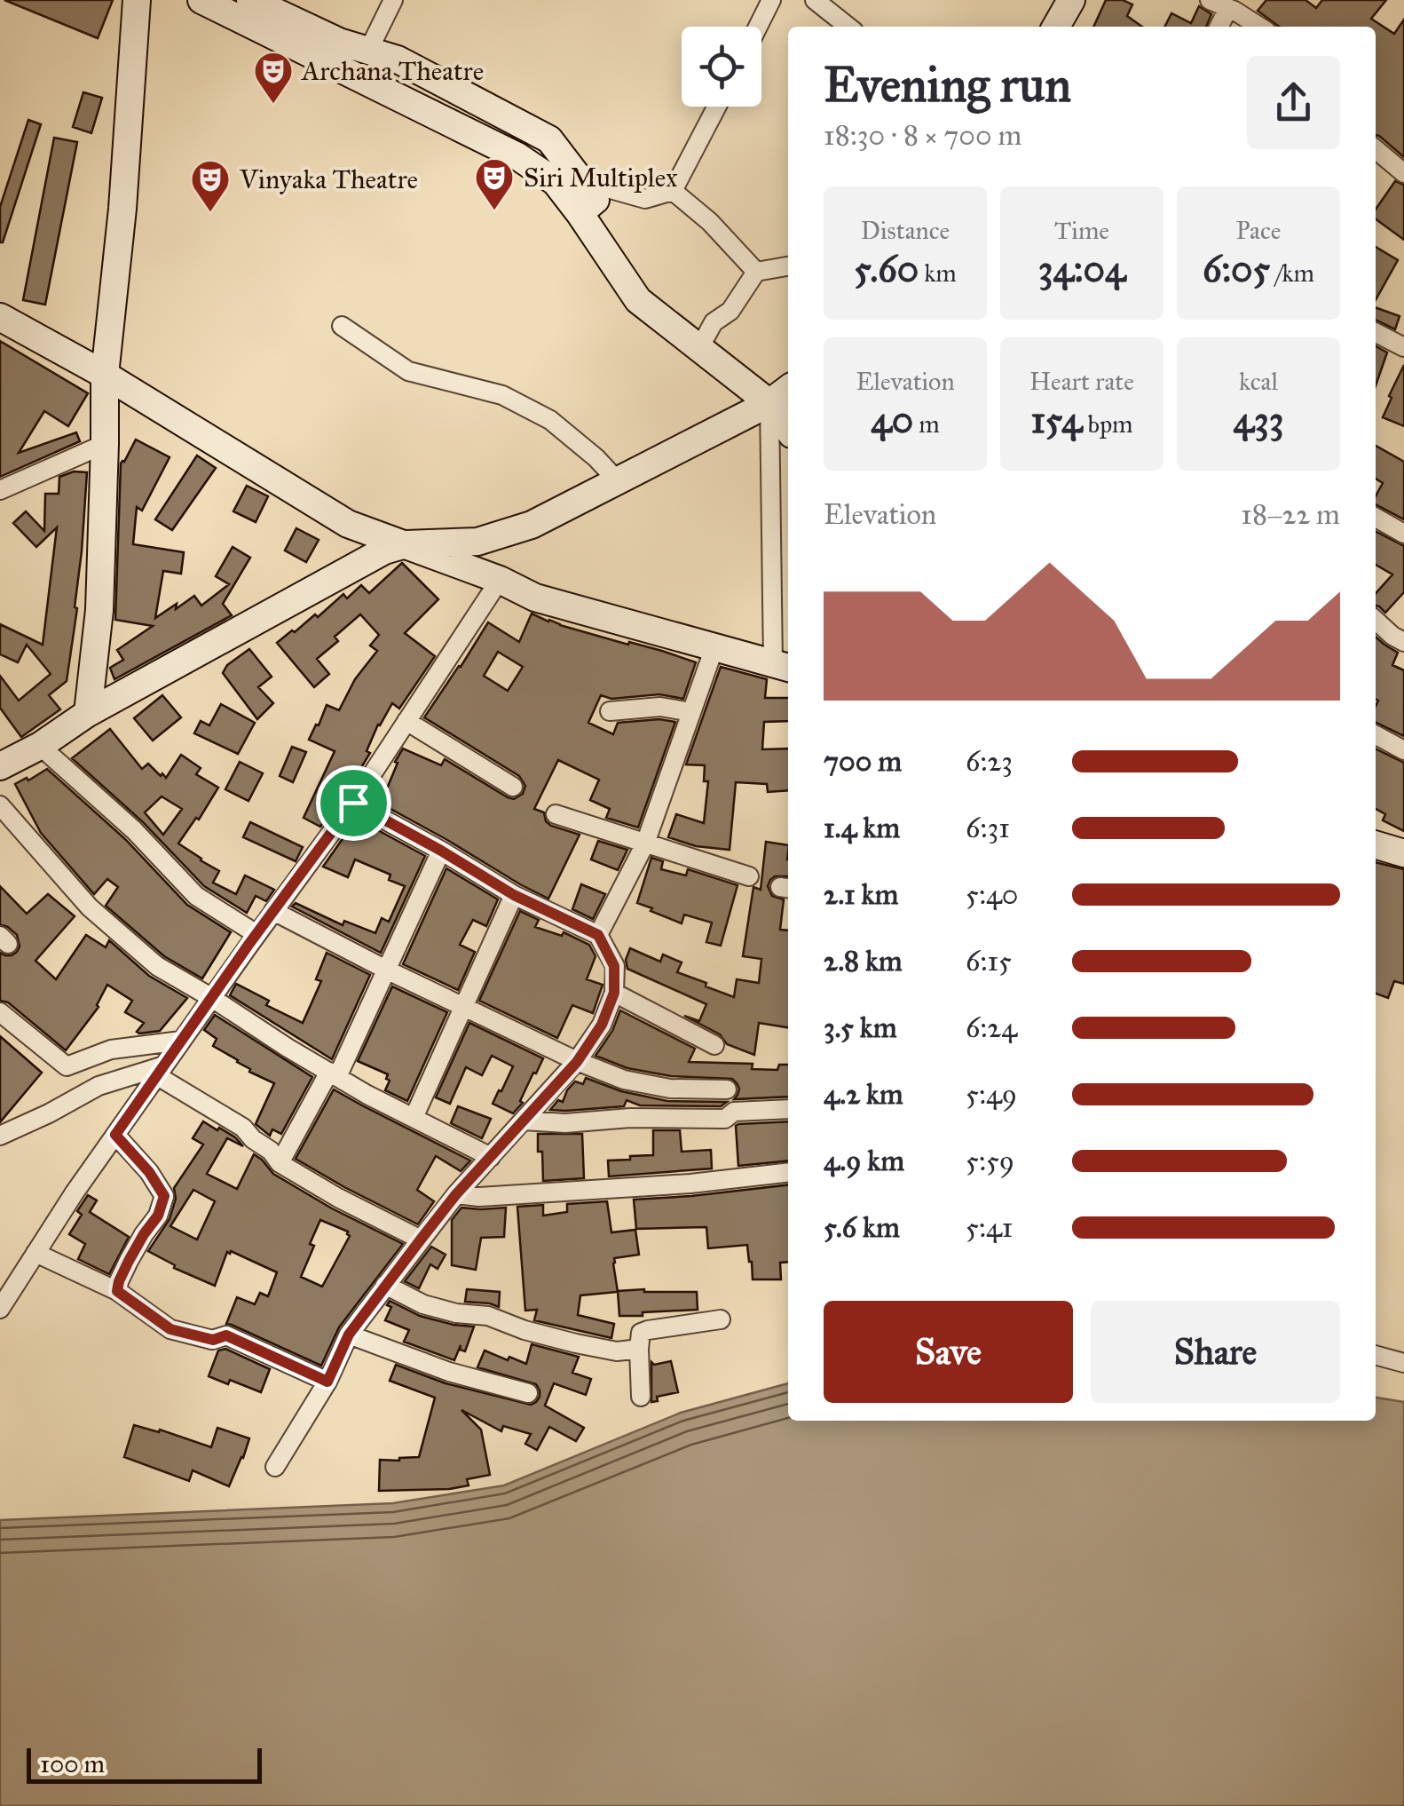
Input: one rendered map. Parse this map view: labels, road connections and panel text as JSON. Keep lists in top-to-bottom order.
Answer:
{
  "places": {
    "theatre": ["Archana Theatre", "Siri Multiplex", "Vinyaka Theatre"]
  },
  "scale_bar": "100 m",
  "page": {
    "heading": ["Evening run", "18:30 · 8 × 700 m"],
    "stats": [
      ["Distance", "5.60 km"],
      ["Time", "34:04"],
      ["Pace", "6:05 /km"],
      ["Elevation", "40 m"],
      ["Heart rate", "154 bpm"],
      ["kcal", "433"]
    ],
    "chart": ["Elevation", "18–22 m"],
    "list": [
      {
        "name": "700 m",
        "note": "6:23"
      },
      {
        "name": "1.4 km",
        "note": "6:31"
      },
      {
        "name": "2.1 km",
        "note": "5:40"
      },
      {
        "name": "2.8 km",
        "note": "6:15"
      },
      {
        "name": "3.5 km",
        "note": "6:24"
      },
      {
        "name": "4.2 km",
        "note": "5:49"
      },
      {
        "name": "4.9 km",
        "note": "5:59"
      },
      {
        "name": "5.6 km",
        "note": "5:41"
      }
    ],
    "buttons": ["Save", "Share"],
    "scale": "100 m"
  }
}
